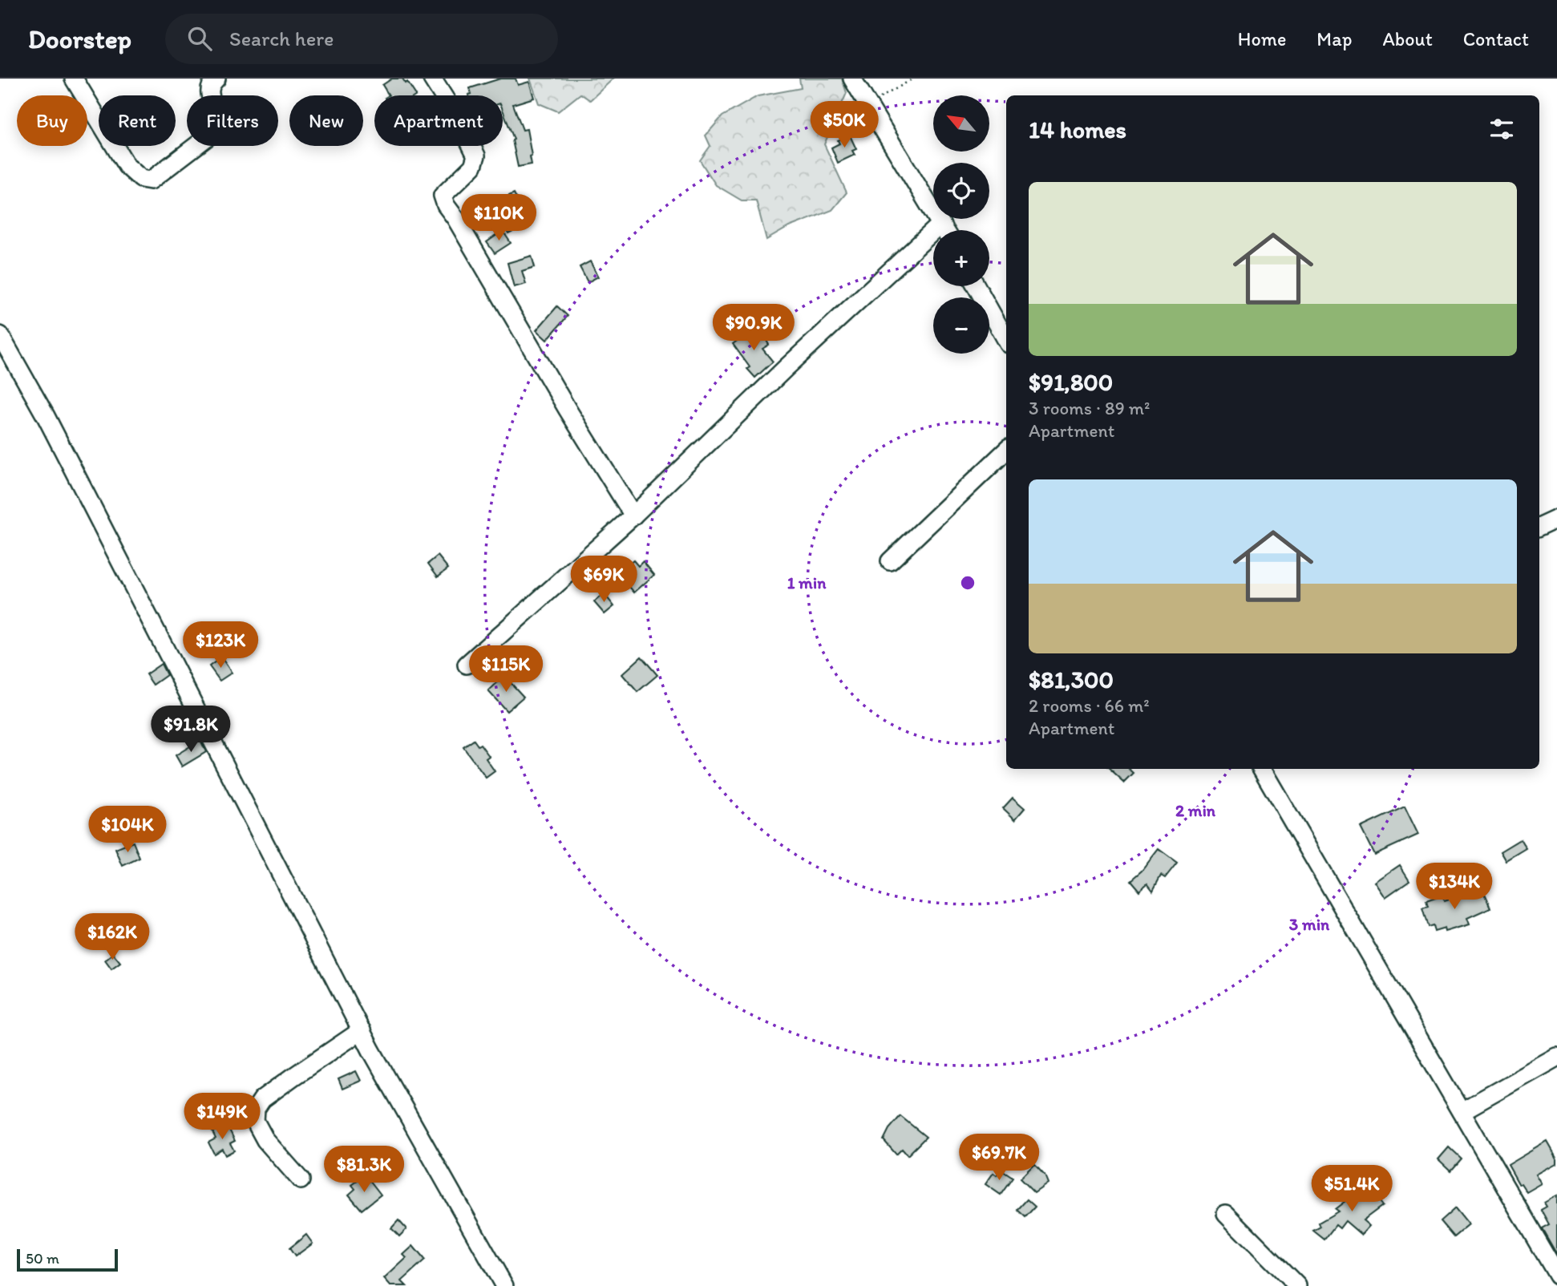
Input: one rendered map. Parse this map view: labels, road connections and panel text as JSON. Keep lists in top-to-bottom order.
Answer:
{
  "scale_bar": "50 m",
  "north": "top left",
  "page": {
    "header": "Doorstep",
    "search": "Search here",
    "nav": [
      "Home",
      "Map",
      "About",
      "Contact"
    ],
    "map_buttons": ["+", "−"],
    "chip": [
      "Buy",
      "Rent",
      "Filters",
      "New",
      "Apartment"
    ],
    "heading": "14 homes",
    "price": [
      "$50K",
      "$110K",
      "$90.9K",
      "$69K",
      "$123K",
      "$115K",
      "$91.8K",
      "$104K",
      "$134K",
      "$162K",
      "$149K",
      "$69.7K",
      "$81.3K",
      "$51.4K"
    ],
    "list": [
      {
        "name": "$91,800",
        "note": "3 rooms · 89 m² · Apartment"
      },
      {
        "name": "$81,300",
        "note": "2 rooms · 66 m² · Apartment"
      }
    ],
    "scale": "50 m"
  },
  "rings": ["1 min", "2 min", "3 min"]
}
